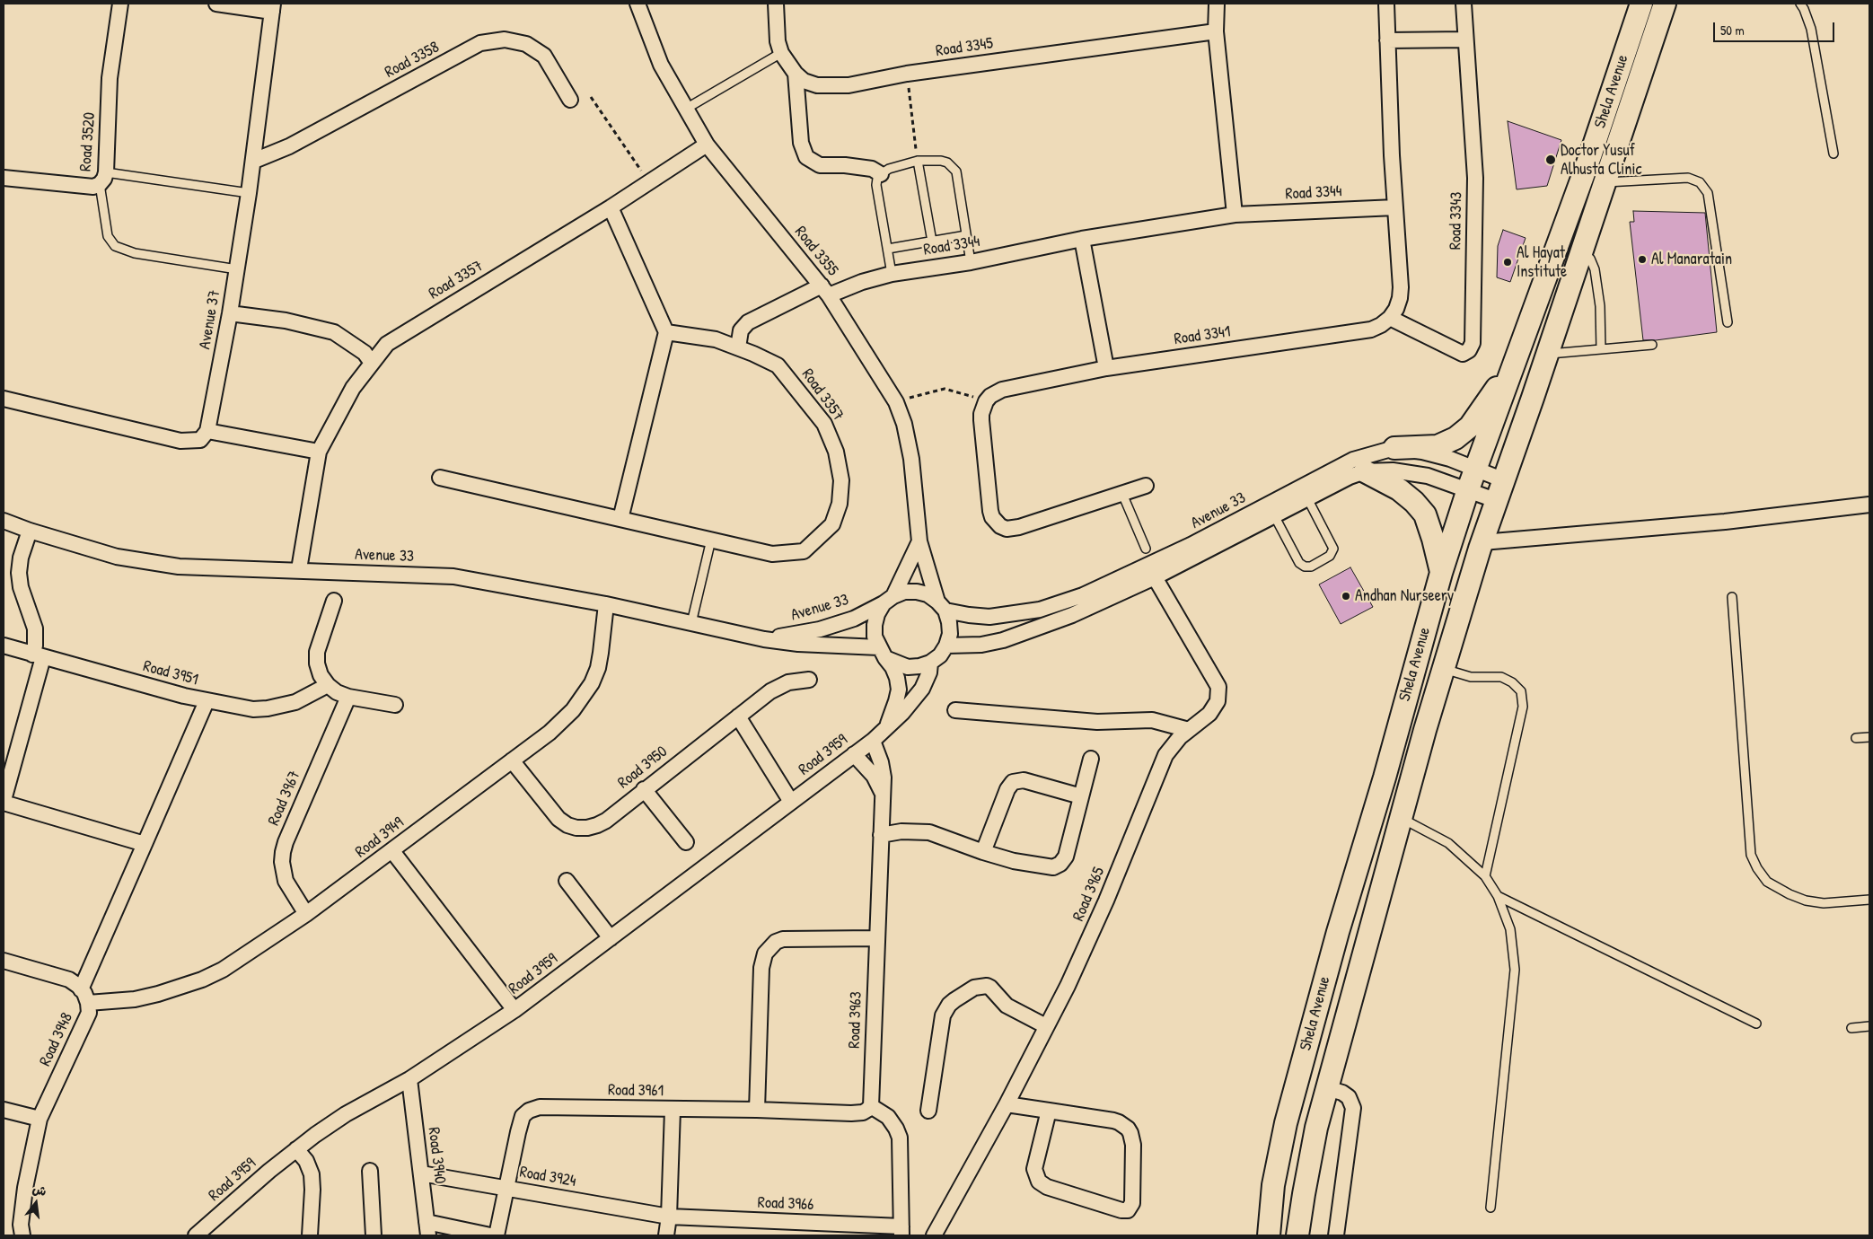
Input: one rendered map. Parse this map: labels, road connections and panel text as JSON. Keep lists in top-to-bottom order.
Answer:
{
  "streets": {
    "main road": ["Shela Avenue"],
    "street": [
      "Road 3345",
      "Road 3358",
      "Road 3520",
      "Road 3344",
      "Road 3343",
      "Road 3355",
      "Road 3357",
      "Avenue 37",
      "Road 3341",
      "Avenue 33",
      "Road 3951",
      "Road 3959",
      "Road 3950",
      "Road 3967",
      "Road 3949",
      "Road 3965",
      "Road 3963",
      "Road 3948",
      "Road 3961",
      "Road 3940",
      "Road 3924",
      "Road 3966"
    ]
  },
  "crossings": [
    ["Road 3358", "Avenue 37"],
    ["Shela Avenue", "Avenue 33"],
    ["Road 3344", "Road 3355"],
    ["Road 3344", "Road 3357"],
    ["Road 3343", "Road 3341"],
    ["Road 3355", "Road 3357"],
    ["Road 3355", "Avenue 33"],
    ["Road 3355", "Road 3959"],
    ["Road 3357", "Avenue 33"],
    ["Avenue 33", "Road 3959"],
    ["Avenue 33", "Road 3949"],
    ["Avenue 33", "Road 3965"],
    ["Road 3959", "Road 3963"],
    ["Road 3959", "Road 3940"],
    ["Road 3950", "Road 3949"],
    ["Road 3967", "Road 3949"],
    ["Road 3949", "Road 3948"],
    ["Road 3963", "Road 3961"],
    ["Road 3961", "Road 3924"],
    ["Road 3940", "Road 3924"],
    ["Road 3924", "Road 3966"]
  ],
  "places": [
    "Doctor Yusuf Alhusta Clinic",
    "Al Manaratain",
    "Al Hayat Institute",
    "Andhan Nurseery"
  ],
  "scale_bar": "50 m",
  "north": "top"
}
